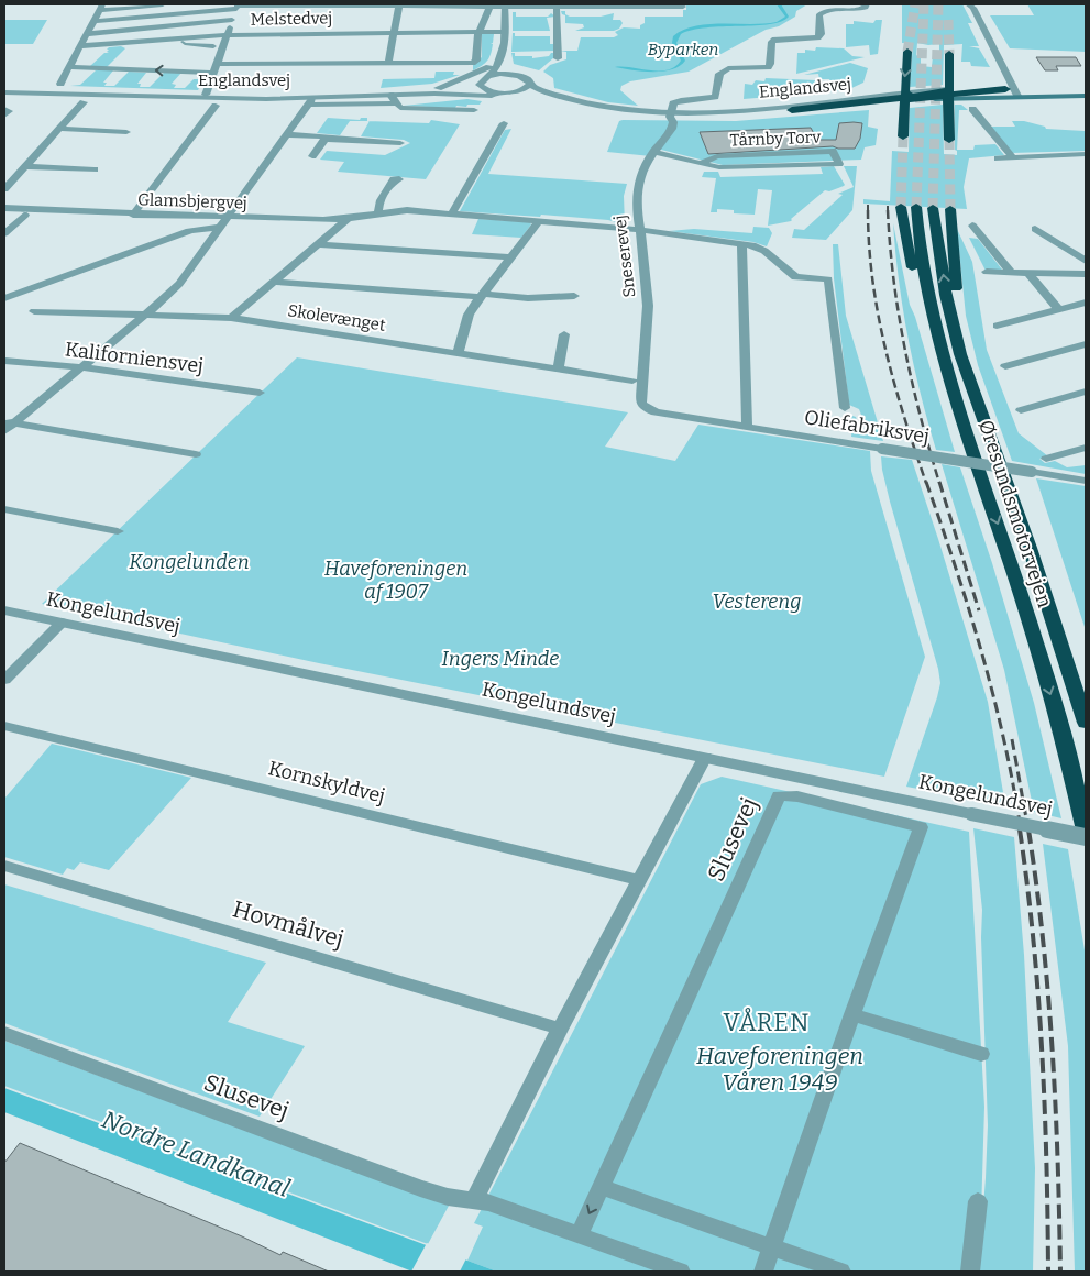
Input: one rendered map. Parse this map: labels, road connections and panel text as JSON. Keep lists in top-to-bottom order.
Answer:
{
  "streets": {
    "highway": ["Øresundsmotorvejen"],
    "street": [
      "Melstedvej",
      "Englandsvej",
      "Tårnby Torv",
      "Glamsbjergvej",
      "Sneserevej",
      "Skolevænget",
      "Kaliforniensvej",
      "Oliefabriksvej",
      "Kongelundsvej",
      "Kornskyldvej",
      "Slusevej",
      "Hovmålvej"
    ]
  },
  "crossings": [
    ["Englandsvej", "Sneserevej"],
    ["Tårnby Torv", "Sneserevej"],
    ["Glamsbjergvej", "Sneserevej"],
    ["Sneserevej", "Oliefabriksvej"]
  ],
  "districts": ["VÅREN"],
  "water": ["Nordre Landkanal"],
  "parks": [
    "Byparken",
    "Kongelunden",
    "Haveforeningen af 1907",
    "Vestereng",
    "Ingers Minde",
    "Haveforeningen Våren 1949"
  ]
}
